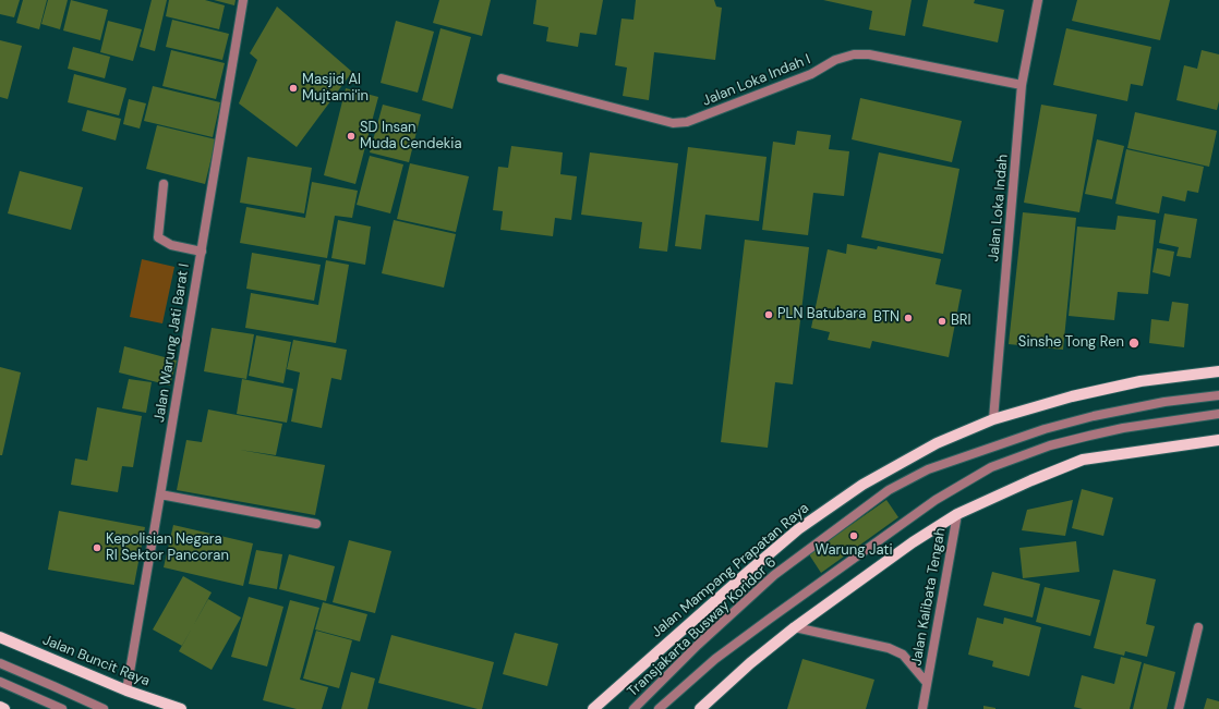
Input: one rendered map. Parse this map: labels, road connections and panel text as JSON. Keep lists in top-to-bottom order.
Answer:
{
  "streets": {
    "main road": ["Jalan Mampang Prapatan Raya", "Jalan Buncit Raya"],
    "street": [
      "Jalan Loka Indah I",
      "Jalan Loka Indah",
      "Jalan Warung Jati Barat I",
      "Jalan Kalibata Tengah",
      "Transjakarta Busway Koridor 6"
    ]
  },
  "crossings": [
    ["Jalan Loka Indah I", "Jalan Loka Indah"],
    ["Jalan Loka Indah", "Jalan Mampang Prapatan Raya"],
    ["Jalan Warung Jati Barat I", "Jalan Buncit Raya"]
  ],
  "places": [
    "Masjid Al Mujtami'in",
    "SD Insan Muda Cendekia",
    "PLN Batubara",
    "BTN",
    "BRI",
    "Sinshe Tong Ren",
    "Warung Jati",
    "Kepolisian Negara RI Sektor Pancoran"
  ]
}
